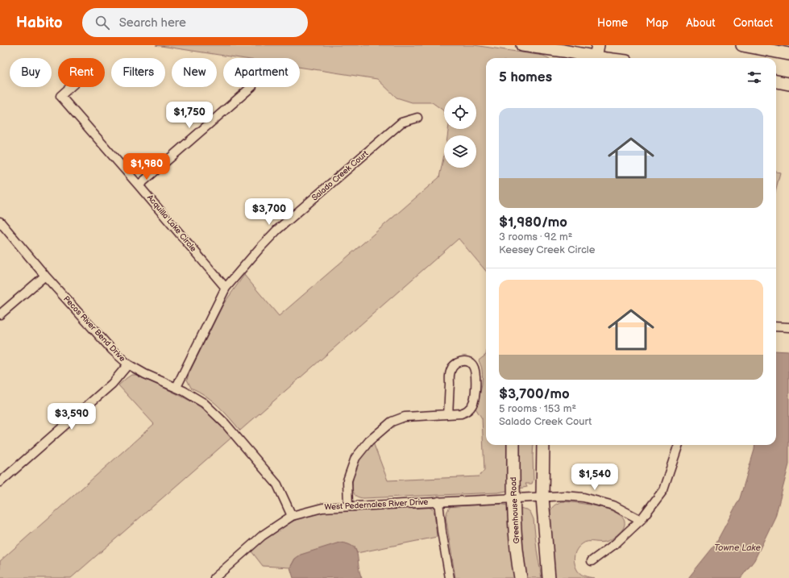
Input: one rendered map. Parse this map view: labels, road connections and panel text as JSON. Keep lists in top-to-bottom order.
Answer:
{
  "streets": {
    "main road": ["Greenhouse Road"],
    "street": [
      "Salado Creek Court",
      "Acquilla Lake Circle",
      "Pecos River Bend Drive",
      "West Pedernales River Drive"
    ]
  },
  "crossings": [
    ["Salado Creek Court", "Acquilla Lake Circle"],
    ["Salado Creek Court", "Pecos River Bend Drive"],
    ["Pecos River Bend Drive", "West Pedernales River Drive"],
    ["West Pedernales River Drive", "Greenhouse Road"]
  ],
  "water": ["Towne Lake"],
  "page": {
    "header": "Habito",
    "search": "Search here",
    "nav": [
      "Home",
      "Map",
      "About",
      "Contact"
    ],
    "chip": [
      "Buy",
      "Rent",
      "Filters",
      "New",
      "Apartment"
    ],
    "heading": "5 homes",
    "list": [
      {
        "name": "$1,980/mo",
        "note": "3 rooms · 92 m² · Keesey Creek Circle"
      },
      {
        "name": "$3,700/mo",
        "note": "5 rooms · 153 m² · Salado Creek Court"
      }
    ],
    "price": [
      "$1,750",
      "$1,980",
      "$3,700",
      "$3,590",
      "$1,540"
    ]
  }
}
